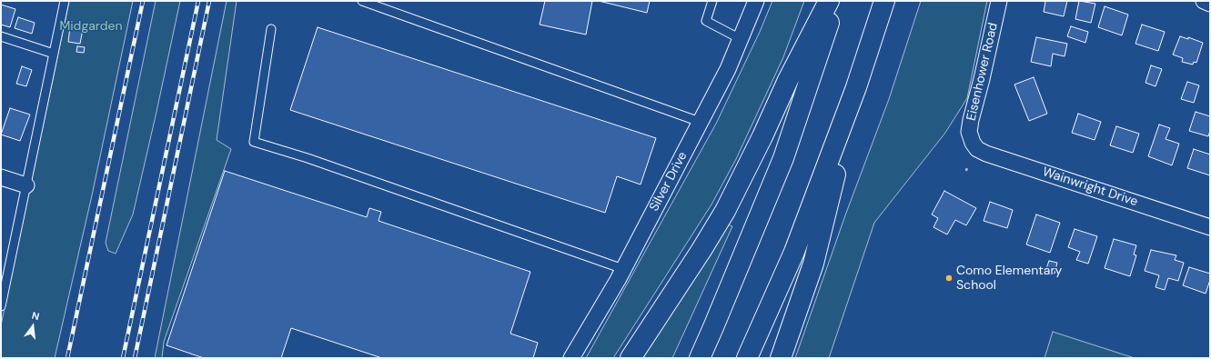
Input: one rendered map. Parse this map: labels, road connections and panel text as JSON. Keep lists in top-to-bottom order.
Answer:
{
  "streets": {
    "street": ["Eisenhower Road", "Silver Drive", "Wainwright Drive"]
  },
  "crossings": [
    ["Eisenhower Road", "Wainwright Drive"]
  ],
  "parks": ["Midgarden"],
  "places": ["Como Elementary School"],
  "north": "top"
}
